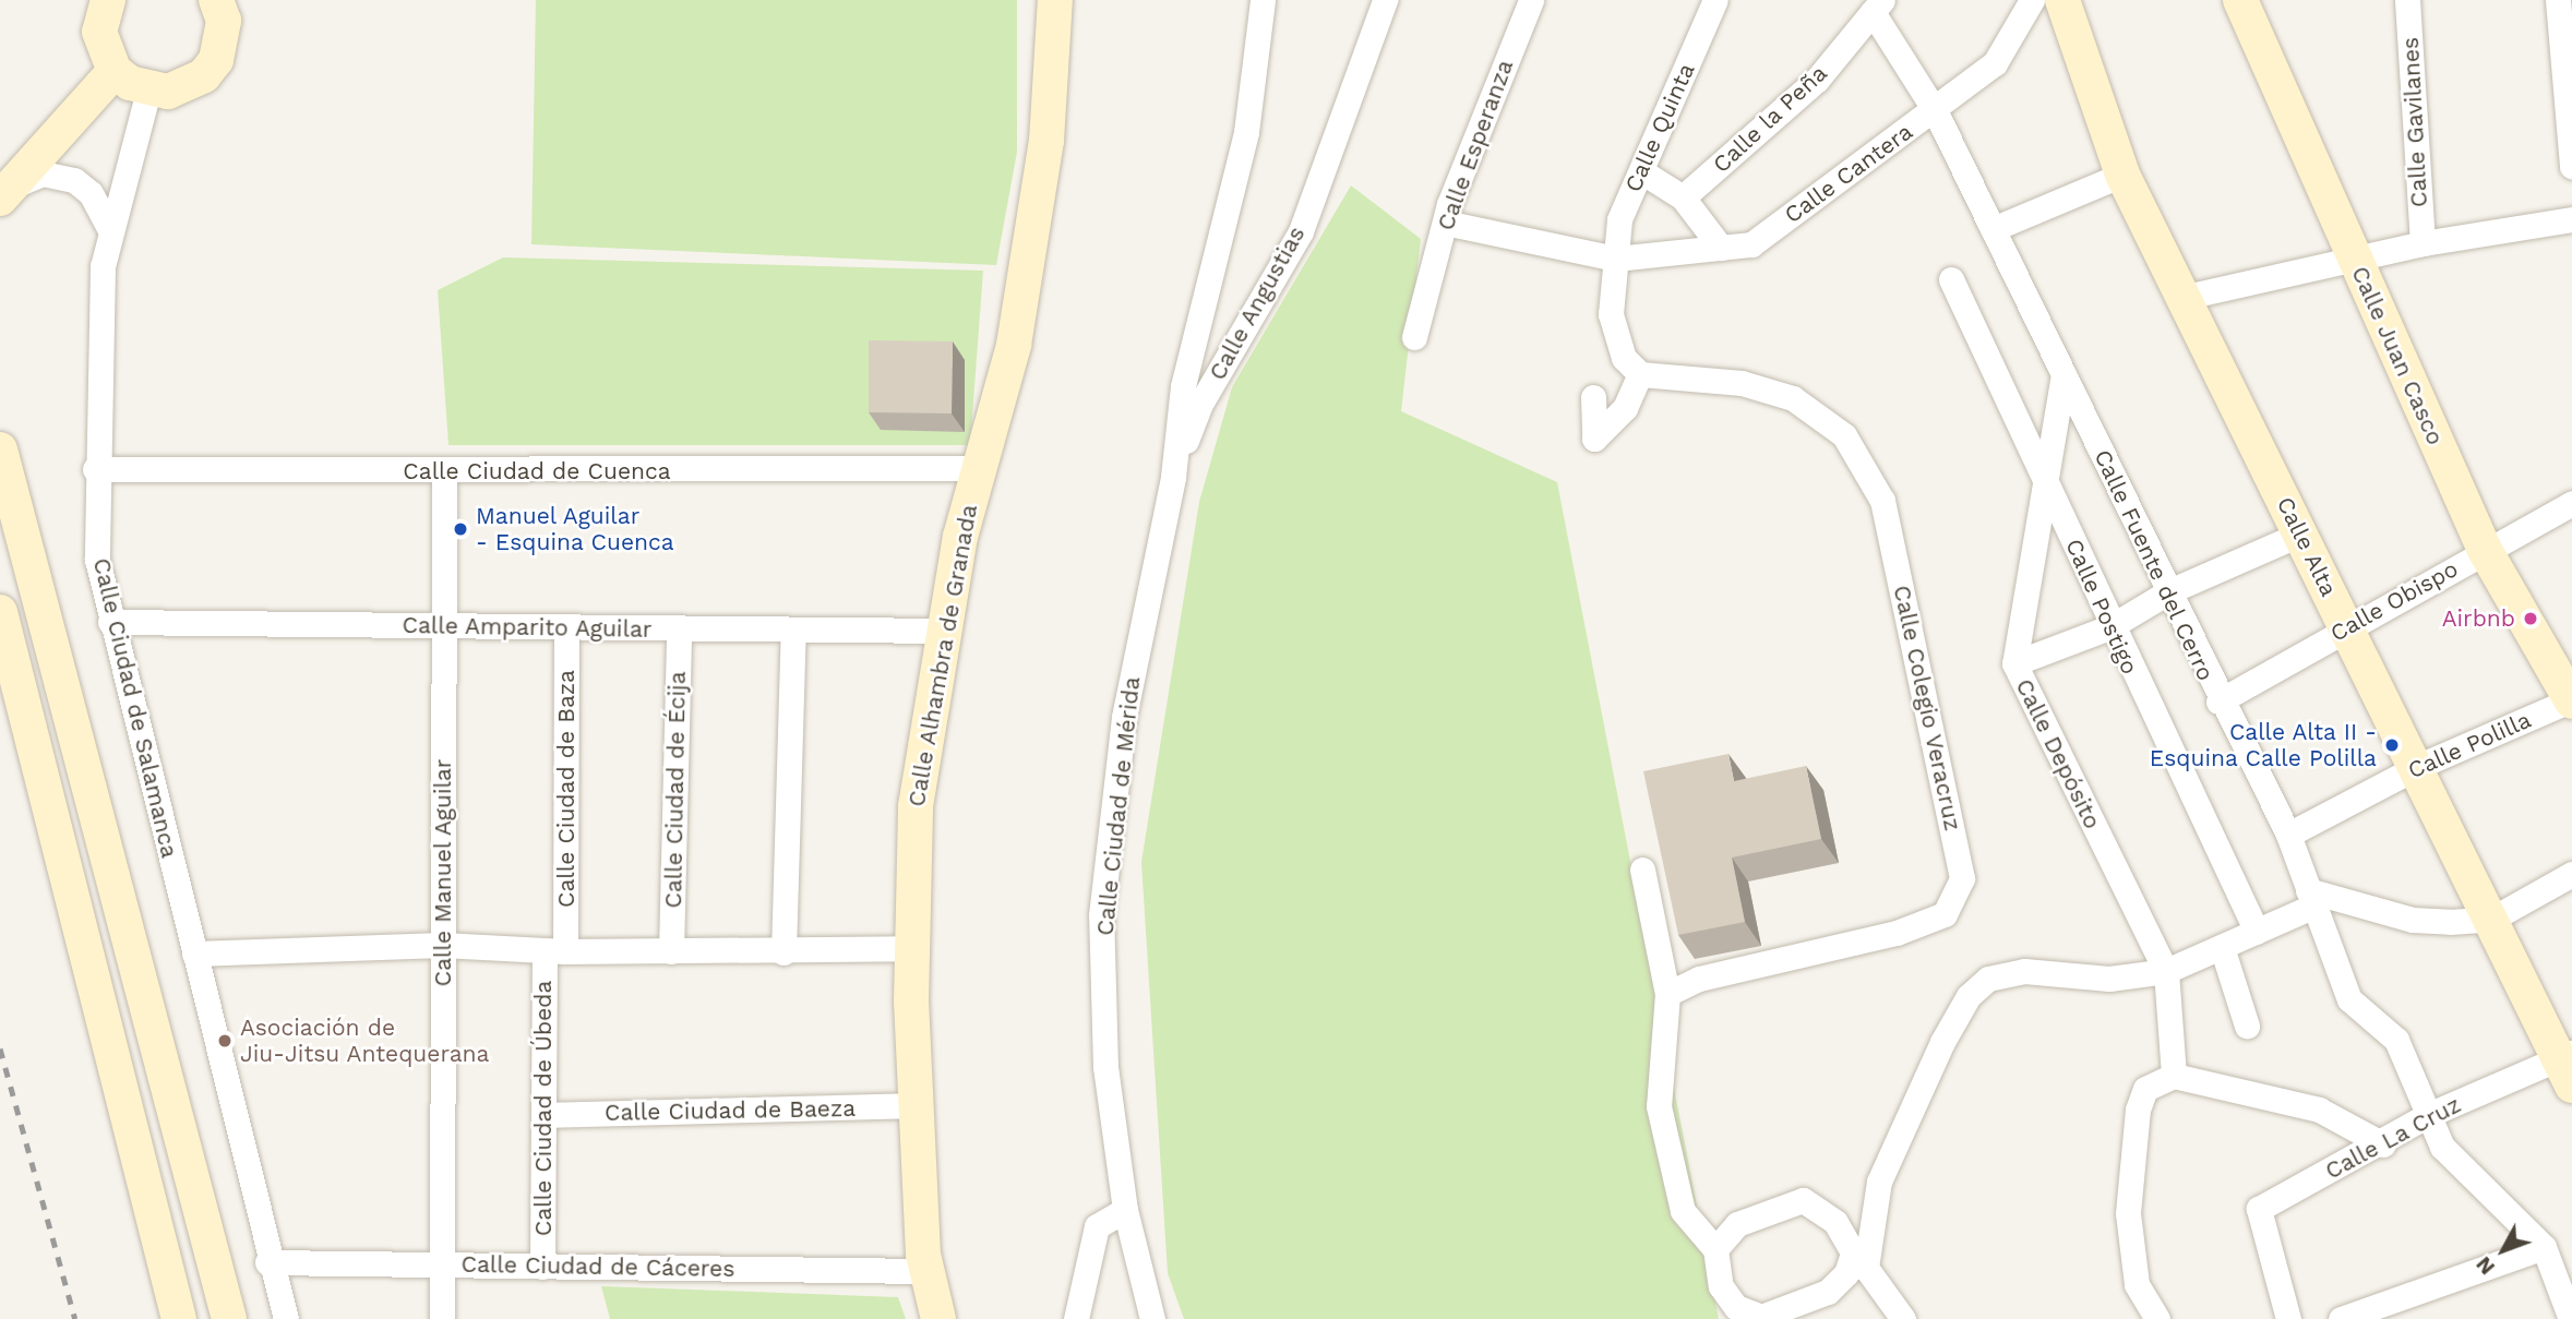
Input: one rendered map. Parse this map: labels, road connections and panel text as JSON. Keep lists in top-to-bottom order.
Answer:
{
  "streets": {
    "street": [
      "Calle la Peña",
      "Calle Gavilanes",
      "Calle Quinta",
      "Calle Esperanza",
      "Calle Cantera",
      "Calle Angustias",
      "Calle Juan Casco",
      "Calle Ciudad de Cuenca",
      "Calle Alta",
      "Calle Fuente del Cerro",
      "Calle Obispo",
      "Calle Postigo",
      "Calle Amparito Aguilar",
      "Calle Alhambra de Granada",
      "Calle Ciudad de Salamanca",
      "Calle Colegio Veracruz",
      "Calle Polilla",
      "Calle Depósito",
      "Calle Ciudad de Baza",
      "Calle Ciudad de Écija",
      "Calle Ciudad de Mérida",
      "Calle Manuel Aguilar",
      "Calle Ciudad de Úbeda",
      "Calle Ciudad de Baeza",
      "Calle La Cruz",
      "Calle Ciudad de Cáceres"
    ]
  },
  "crossings": [
    ["Calle la Peña", "Calle Fuente del Cerro"],
    ["Calle Quinta", "Calle Cantera"],
    ["Calle Esperanza", "Calle Cantera"],
    ["Calle Cantera", "Calle Fuente del Cerro"],
    ["Calle Angustias", "Calle Ciudad de Mérida"],
    ["Calle Juan Casco", "Calle Obispo"],
    ["Calle Juan Casco", "Calle Polilla"],
    ["Calle Ciudad de Cuenca", "Calle Alhambra de Granada"],
    ["Calle Ciudad de Cuenca", "Calle Ciudad de Salamanca"],
    ["Calle Ciudad de Cuenca", "Calle Manuel Aguilar"],
    ["Calle Alta", "Calle Obispo"],
    ["Calle Alta", "Calle Polilla"],
    ["Calle Alta", "Calle La Cruz"],
    ["Calle Fuente del Cerro", "Calle Obispo"],
    ["Calle Fuente del Cerro", "Calle Polilla"],
    ["Calle Fuente del Cerro", "Calle Depósito"],
    ["Calle Fuente del Cerro", "Calle La Cruz"],
    ["Calle Postigo", "Calle Depósito"],
    ["Calle Amparito Aguilar", "Calle Alhambra de Granada"],
    ["Calle Amparito Aguilar", "Calle Ciudad de Salamanca"],
    ["Calle Amparito Aguilar", "Calle Ciudad de Baza"],
    ["Calle Amparito Aguilar", "Calle Ciudad de Écija"],
    ["Calle Amparito Aguilar", "Calle Manuel Aguilar"],
    ["Calle Alhambra de Granada", "Calle Ciudad de Baeza"],
    ["Calle Alhambra de Granada", "Calle Ciudad de Cáceres"],
    ["Calle Ciudad de Salamanca", "Calle Ciudad de Cáceres"],
    ["Calle Ciudad de Baza", "Calle Ciudad de Úbeda"],
    ["Calle Manuel Aguilar", "Calle Ciudad de Cáceres"],
    ["Calle Ciudad de Úbeda", "Calle Ciudad de Baeza"],
    ["Calle Ciudad de Úbeda", "Calle Ciudad de Cáceres"]
  ],
  "places": [
    "Manuel Aguilar - Esquina Cuenca",
    "Airbnb",
    "Calle Alta II - Esquina Calle Polilla",
    "Asociación de Jiu-Jitsu Antequerana"
  ],
  "north": "bottom left"
}
